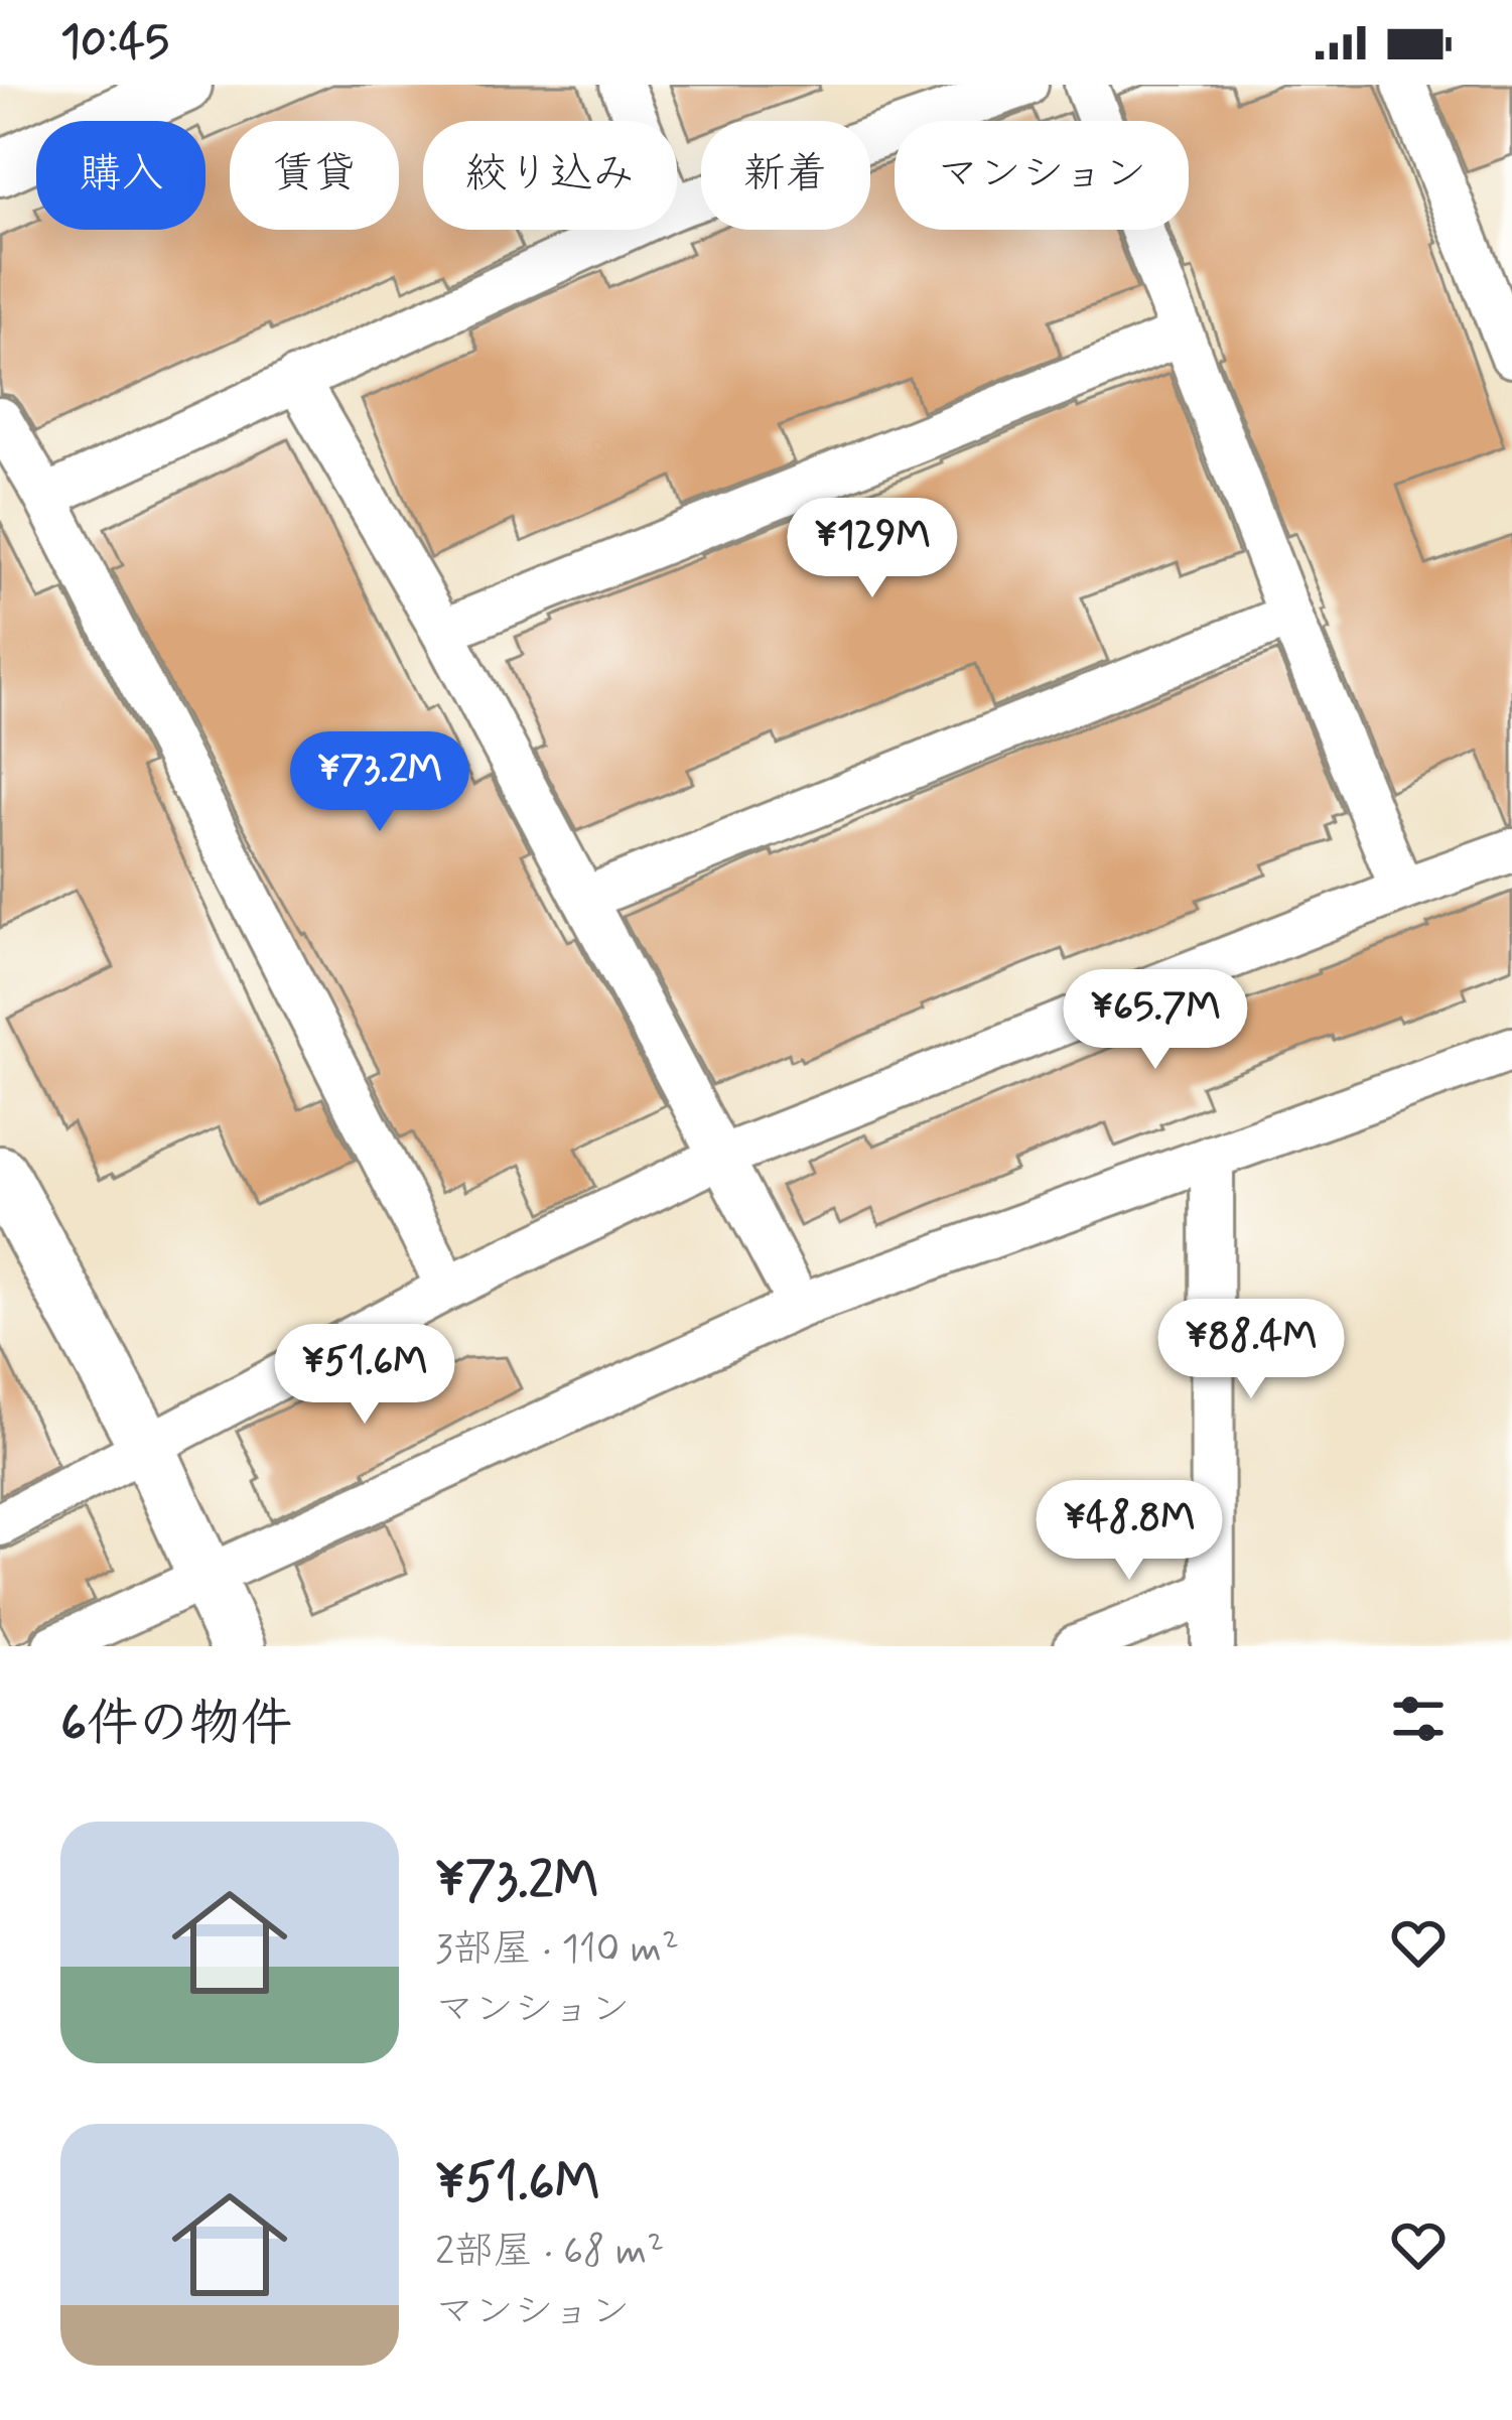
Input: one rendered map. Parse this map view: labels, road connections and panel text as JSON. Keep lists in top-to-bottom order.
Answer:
{
  "page": {
    "status": "10:45",
    "chip": [
      "購入",
      "賃貸",
      "絞り込み",
      "新着",
      "マンション"
    ],
    "price": [
      "¥129M",
      "¥73.2M",
      "¥65.7M",
      "¥88.4M",
      "¥51.6M",
      "¥48.8M"
    ],
    "heading": "6件の物件",
    "list": [
      {
        "name": "¥73.2M",
        "note": "3部屋 · 110 m² · マンション"
      },
      {
        "name": "¥51.6M",
        "note": "2部屋 · 68 m² · マンション"
      }
    ]
  }
}
